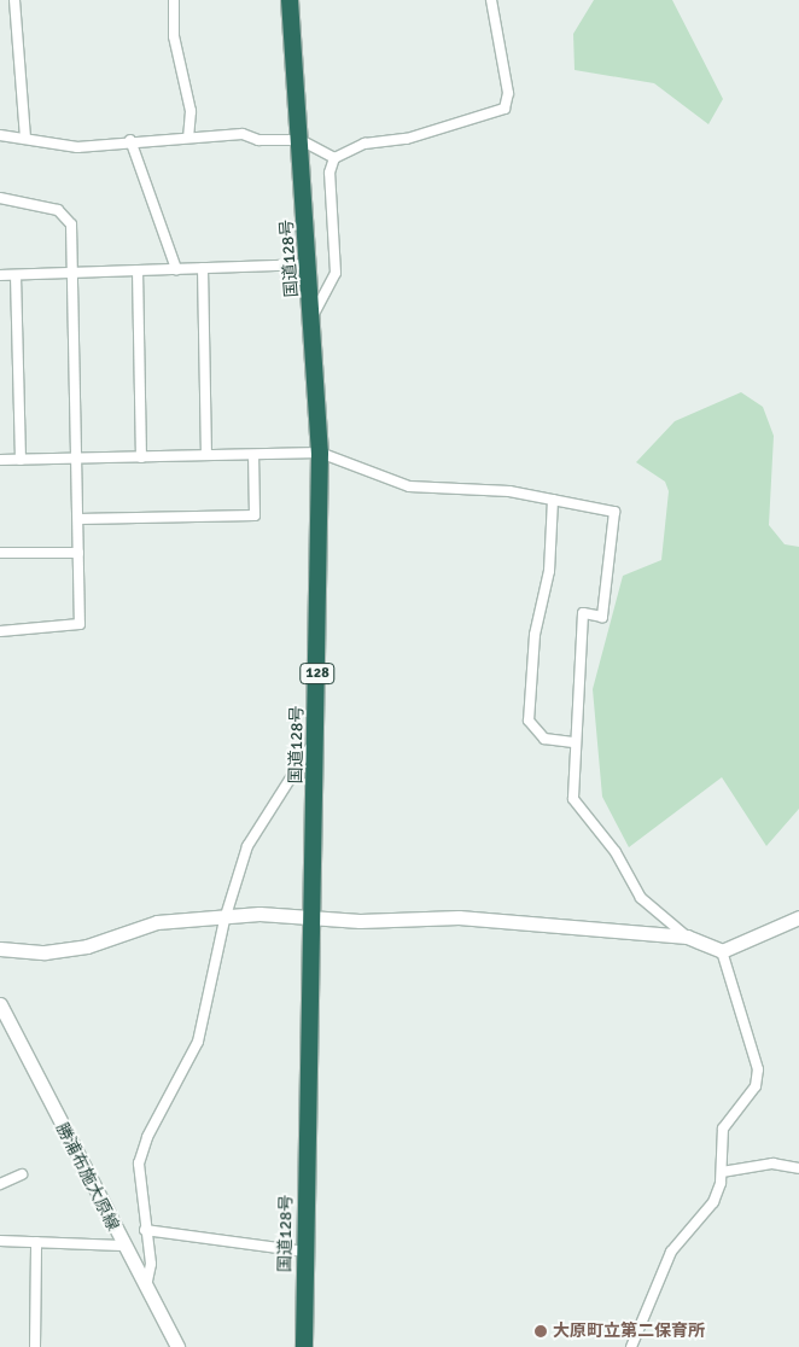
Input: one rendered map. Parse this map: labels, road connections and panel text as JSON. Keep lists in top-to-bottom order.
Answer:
{
  "streets": {
    "highway": ["国道128号", "128"],
    "street": ["勝浦布施大原線"]
  },
  "places": ["大原町立第二保育所"]
}
